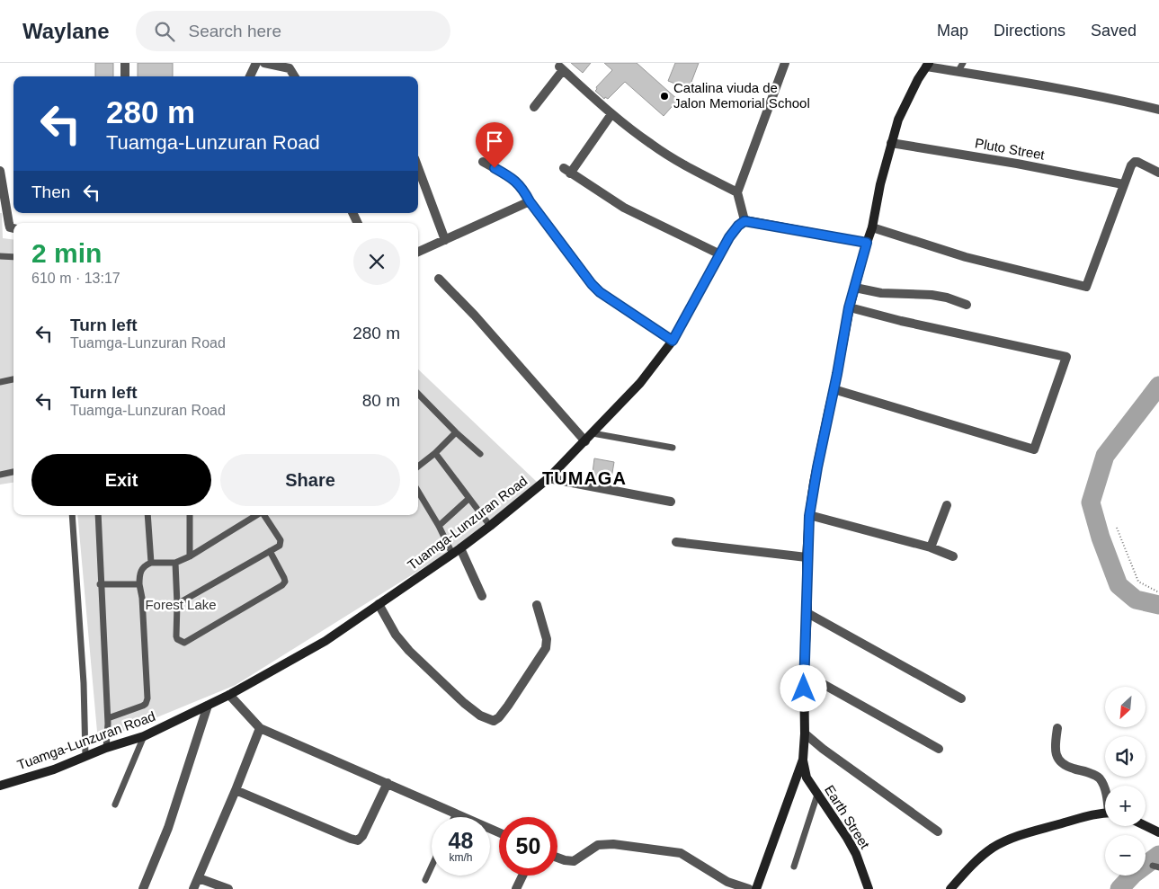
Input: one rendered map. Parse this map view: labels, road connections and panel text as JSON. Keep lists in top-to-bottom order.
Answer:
{
  "streets": {
    "street": ["Pluto Street", "Tuamga-Lunzuran Road", "Earth Street"]
  },
  "districts": ["TUMAGA"],
  "parks": ["Forest Lake"],
  "places": ["Catalina viuda de Jalon Memorial School"],
  "north": "bottom left",
  "page": {
    "header": "Waylane",
    "search": "Search here",
    "nav": ["Map", "Directions", "Saved"],
    "turn": ["280 m", "Tuamga-Lunzuran Road"],
    "then": "Then",
    "heading": ["2 min", "610 m · 13:17"],
    "list": [
      {
        "name": "Turn left",
        "note": "Tuamga-Lunzuran Road",
        "value": "280 m"
      },
      {
        "name": "Turn left",
        "note": "Tuamga-Lunzuran Road",
        "value": "80 m"
      }
    ],
    "buttons": ["Exit", "Share"],
    "map_buttons": ["+", "−"],
    "speed": "48 km/h",
    "limit": "50"
  }
}
